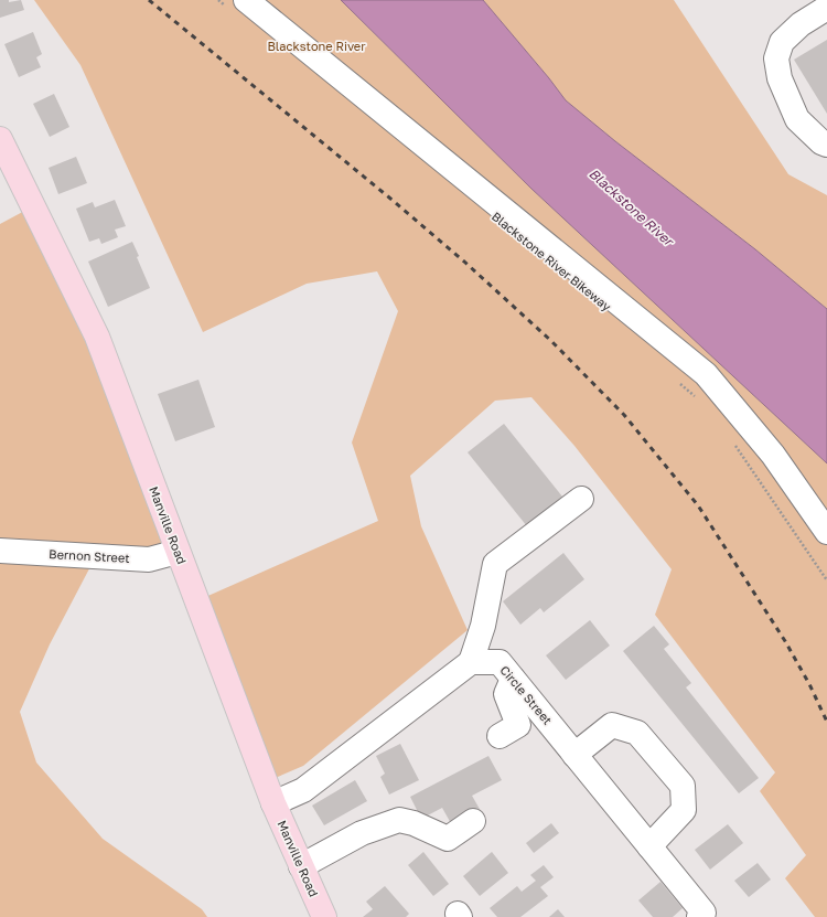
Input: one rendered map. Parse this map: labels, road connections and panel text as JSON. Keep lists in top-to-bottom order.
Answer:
{
  "streets": {
    "main road": ["Manville Road"],
    "street": ["Bernon Street", "Circle Street"]
  },
  "crossings": [
    ["Manville Road", "Bernon Street"]
  ],
  "water": ["Blackstone River"],
  "parks": ["Blackstone River"]
}
